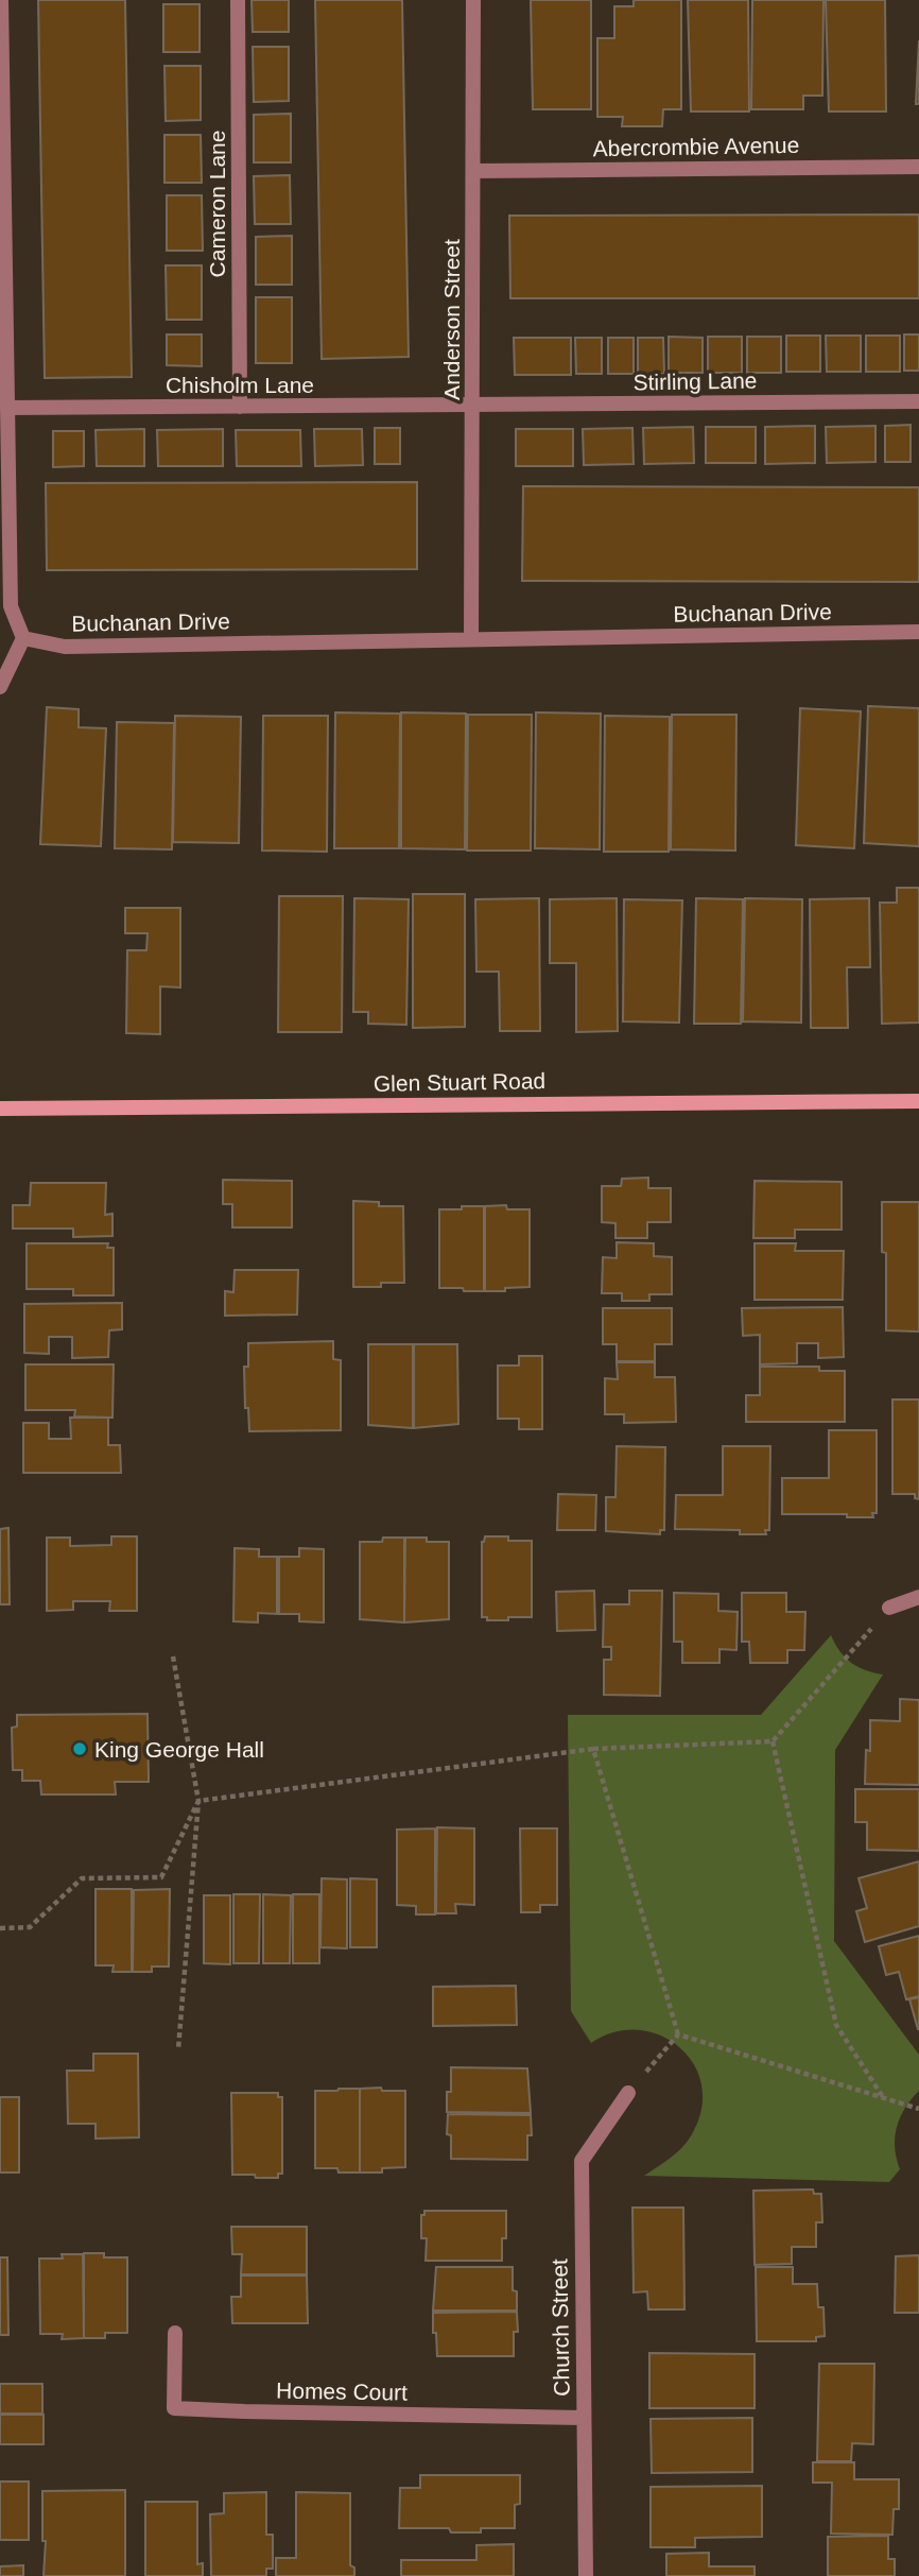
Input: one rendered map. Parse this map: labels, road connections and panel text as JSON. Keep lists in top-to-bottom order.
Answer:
{
  "streets": {
    "street": [
      "Abercrombie Avenue",
      "Cameron Lane",
      "Anderson Street",
      "Stirling Lane",
      "Chisholm Lane",
      "Buchanan Drive",
      "Glen Stuart Road",
      "Church Street",
      "Homes Court"
    ]
  },
  "crossings": [
    ["Abercrombie Avenue", "Anderson Street"],
    ["Cameron Lane", "Chisholm Lane"],
    ["Anderson Street", "Stirling Lane"],
    ["Anderson Street", "Chisholm Lane"],
    ["Anderson Street", "Buchanan Drive"],
    ["Stirling Lane", "Chisholm Lane"],
    ["Church Street", "Homes Court"]
  ],
  "places": ["King George Hall"]
}
